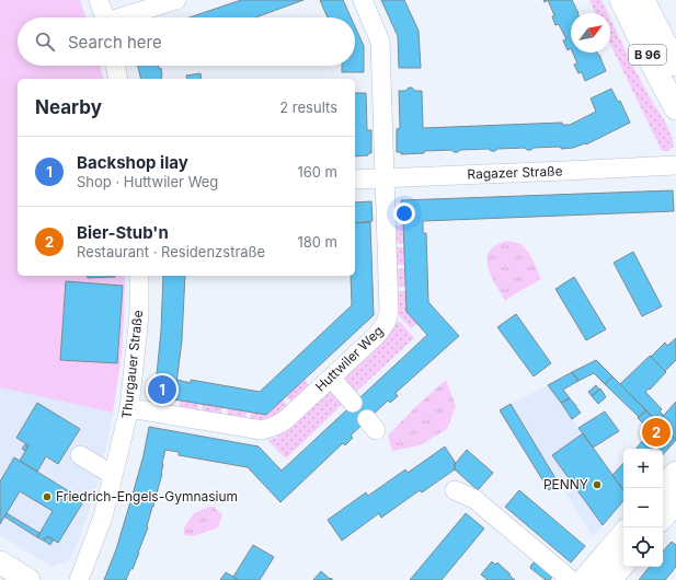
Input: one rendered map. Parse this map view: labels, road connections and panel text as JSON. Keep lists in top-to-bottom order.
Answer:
{
  "streets": {
    "main road": ["B 96"],
    "street": ["Ragazer Straße", "Huttwiler Weg", "Thurgauer Straße"]
  },
  "crossings": [
    ["Ragazer Straße", "Huttwiler Weg"],
    ["Huttwiler Weg", "Thurgauer Straße"]
  ],
  "places": ["PENNY", "Friedrich-Engels-Gymnasium"],
  "north": "top right",
  "page": {
    "search": "Search here",
    "heading": ["Nearby", "2 results"],
    "list": [
      {
        "mark": "1",
        "name": "Backshop ilay",
        "note": "Shop · Huttwiler Weg",
        "value": "160 m"
      },
      {
        "mark": "2",
        "name": "Bier-Stub'n",
        "note": "Restaurant · Residenzstraße",
        "value": "180 m"
      }
    ],
    "pins": ["1", "2"],
    "map_buttons": ["+", "−"]
  }
}
